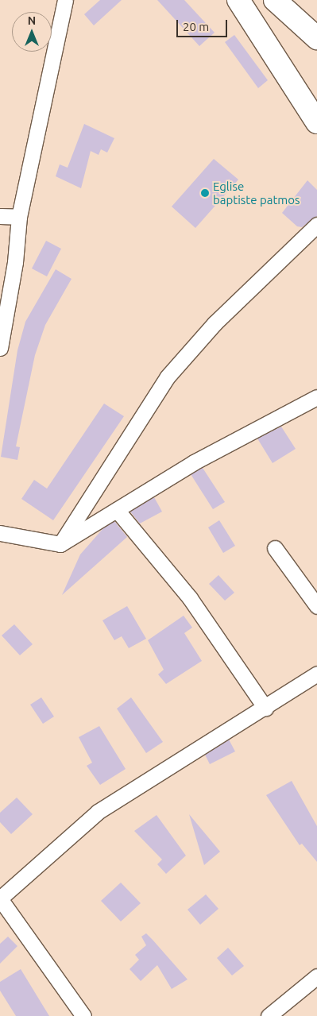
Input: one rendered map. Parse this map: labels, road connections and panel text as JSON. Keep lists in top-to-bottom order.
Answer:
{
  "places": ["Eglise baptiste patmos"],
  "scale_bar": "20 m",
  "north": "top"
}
